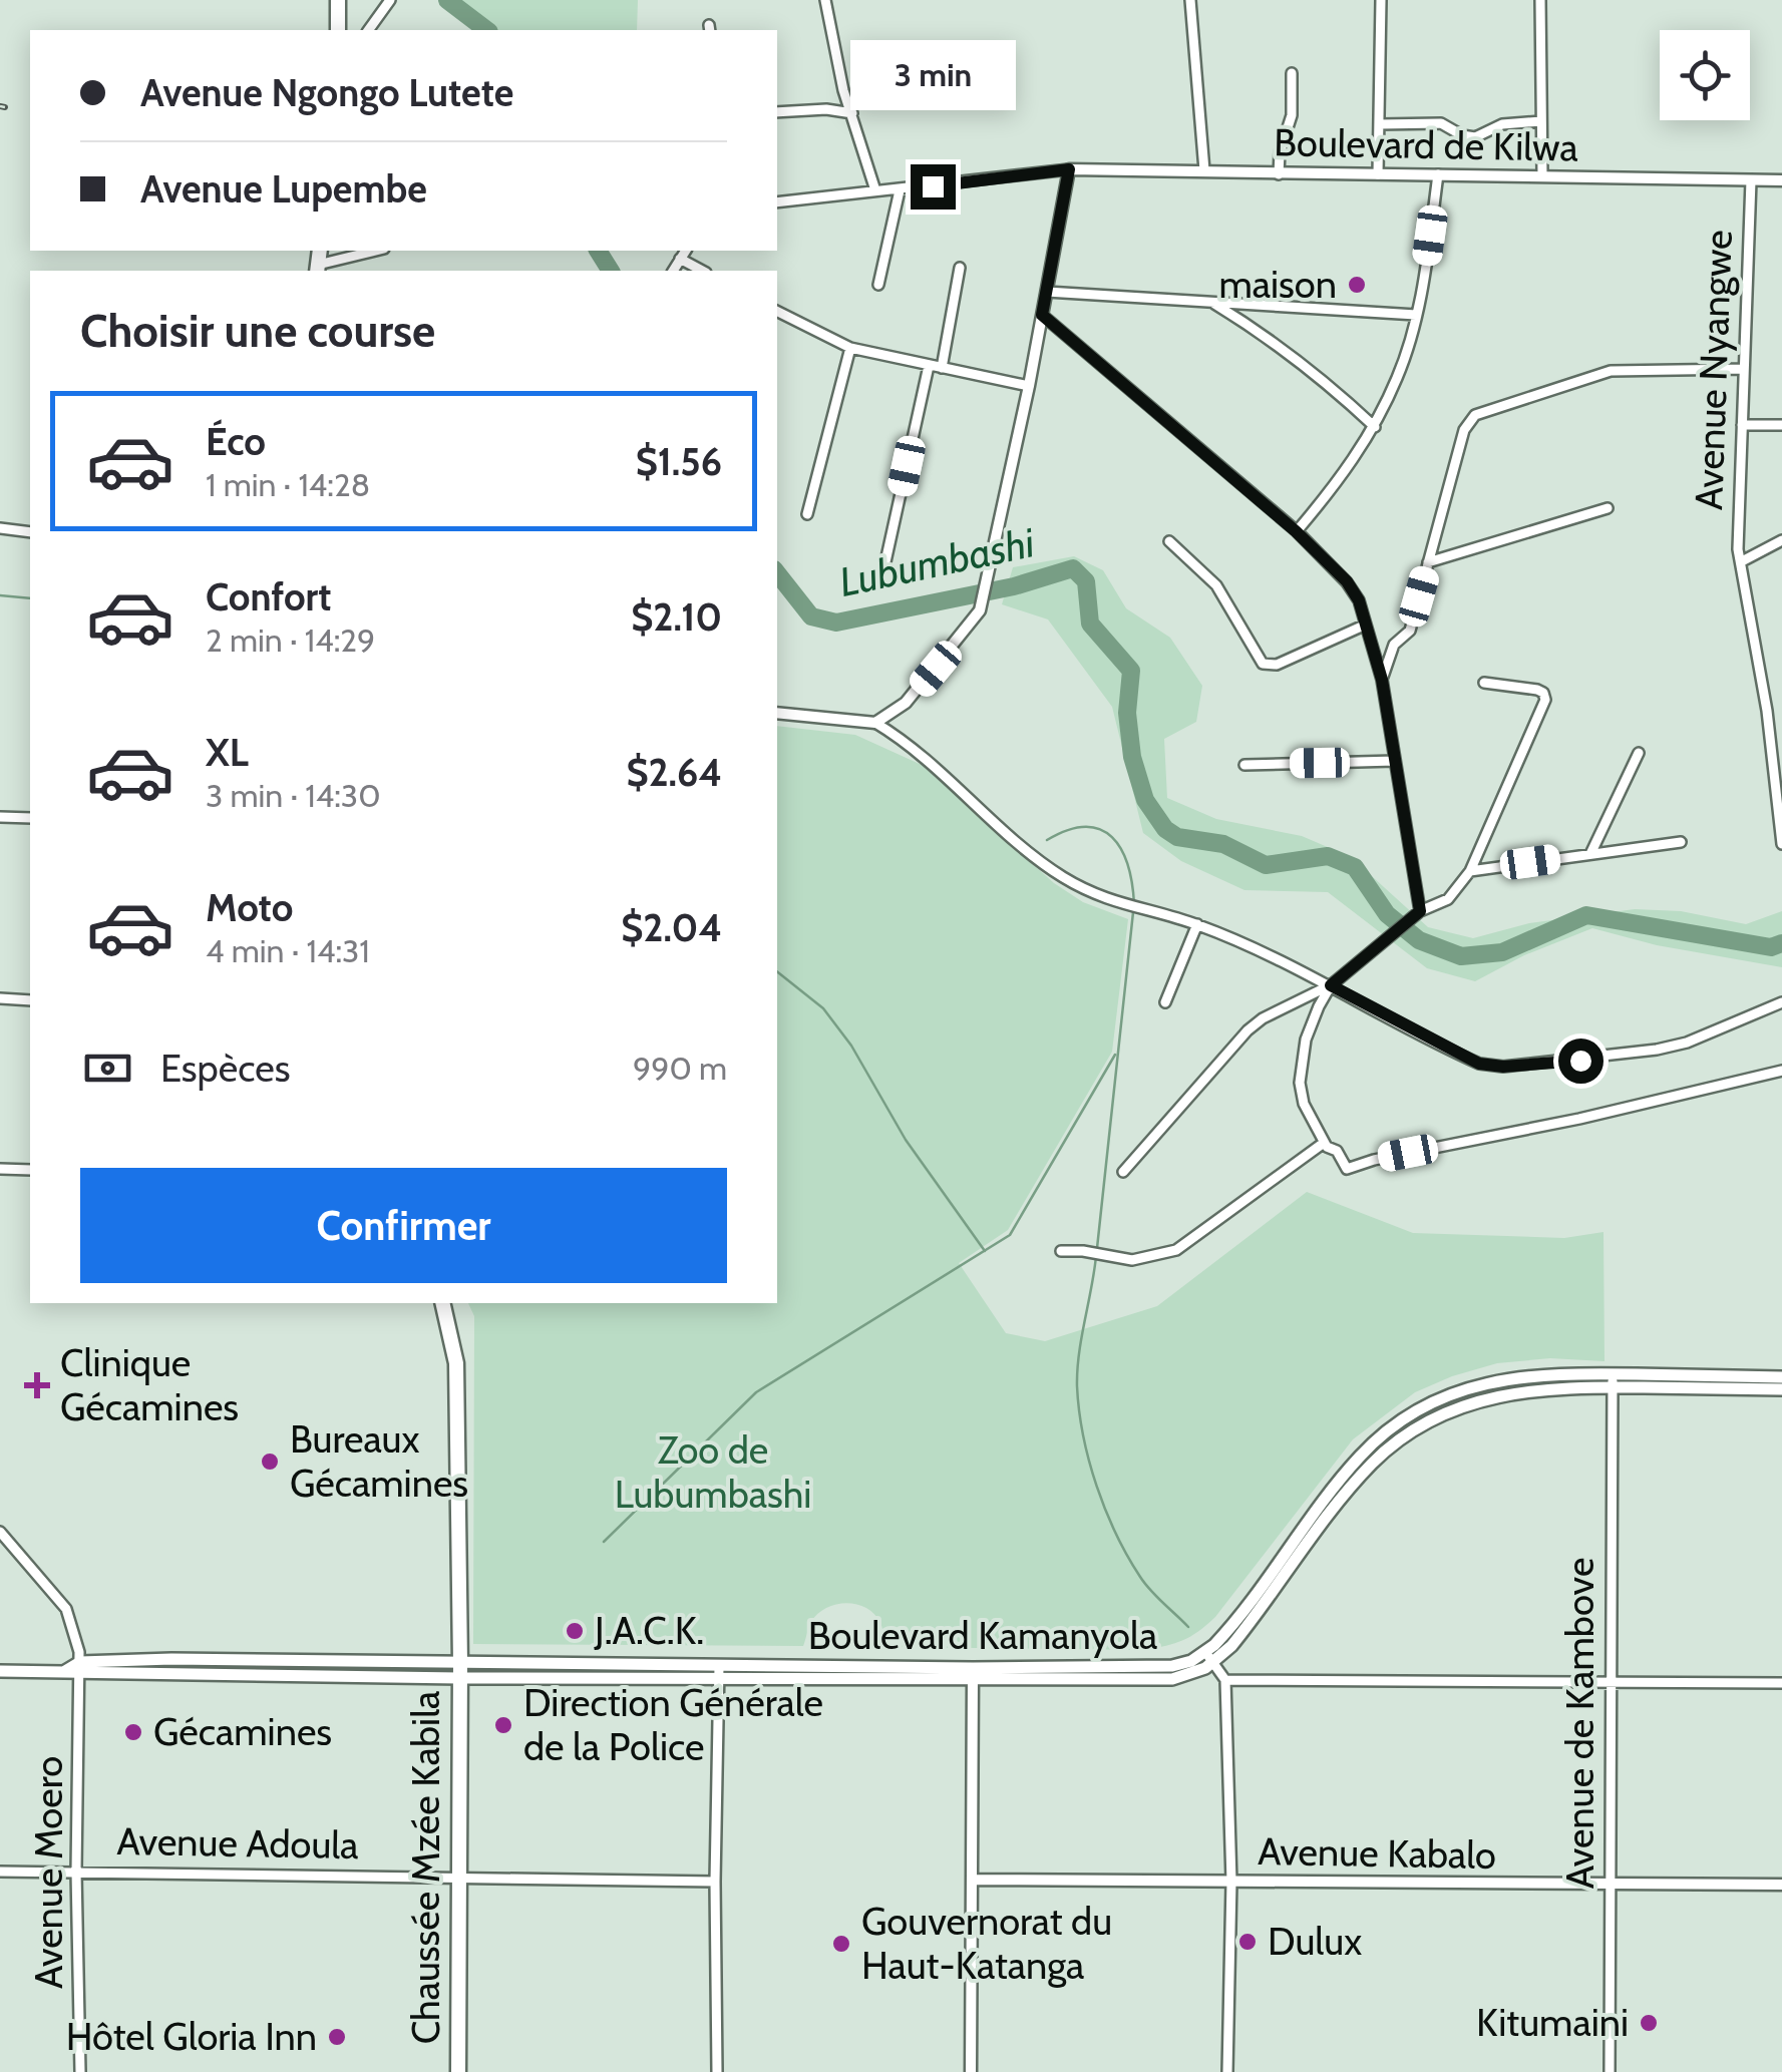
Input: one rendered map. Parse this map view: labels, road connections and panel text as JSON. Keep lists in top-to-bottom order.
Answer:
{
  "streets": {
    "highway": ["Chaussée Mzée Kabila"],
    "main road": ["Boulevard Kamanyola"],
    "street": [
      "Boulevard de Kilwa",
      "Avenue Nyangwe",
      "Avenue de Kambove",
      "Avenue Adoula",
      "Avenue Kabalo",
      "Avenue Moero"
    ]
  },
  "crossings": [
    ["Boulevard de Kilwa", "Avenue Nyangwe"],
    ["Boulevard Kamanyola", "Avenue de Kambove"],
    ["Boulevard Kamanyola", "Chaussée Mzée Kabila"],
    ["Boulevard Kamanyola", "Avenue Moero"],
    ["Avenue de Kambove", "Avenue Kabalo"],
    ["Avenue Adoula", "Chaussée Mzée Kabila"],
    ["Avenue Adoula", "Avenue Moero"]
  ],
  "water": ["Lubumbashi"],
  "parks": ["Zoo de Lubumbashi"],
  "places": {
    "other": [
      "maison",
      "Bureaux Gécamines",
      "J.A.C.K.",
      "Direction Générale de la Police",
      "Gécamines",
      "Dulux",
      "Gouvernorat du Haut-Katanga",
      "Kitumaini",
      "Hôtel Gloria Inn"
    ],
    "health": ["Clinique Gécamines"]
  },
  "page": {
    "banner": ["Avenue Ngongo Lutete", "Avenue Lupembe"],
    "bubble": "3 min",
    "heading": "Choisir une course",
    "list": [
      {
        "name": "Éco",
        "note": "1 min · 14:28",
        "value": "$1.56"
      },
      {
        "name": "Confort",
        "note": "2 min · 14:29",
        "value": "$2.10"
      },
      {
        "name": "XL",
        "note": "3 min · 14:30",
        "value": "$2.64"
      },
      {
        "name": "Moto",
        "note": "4 min · 14:31",
        "value": "$2.04"
      }
    ],
    "pay": ["Espèces", "990 m"],
    "buttons": "Confirmer"
  }
}
